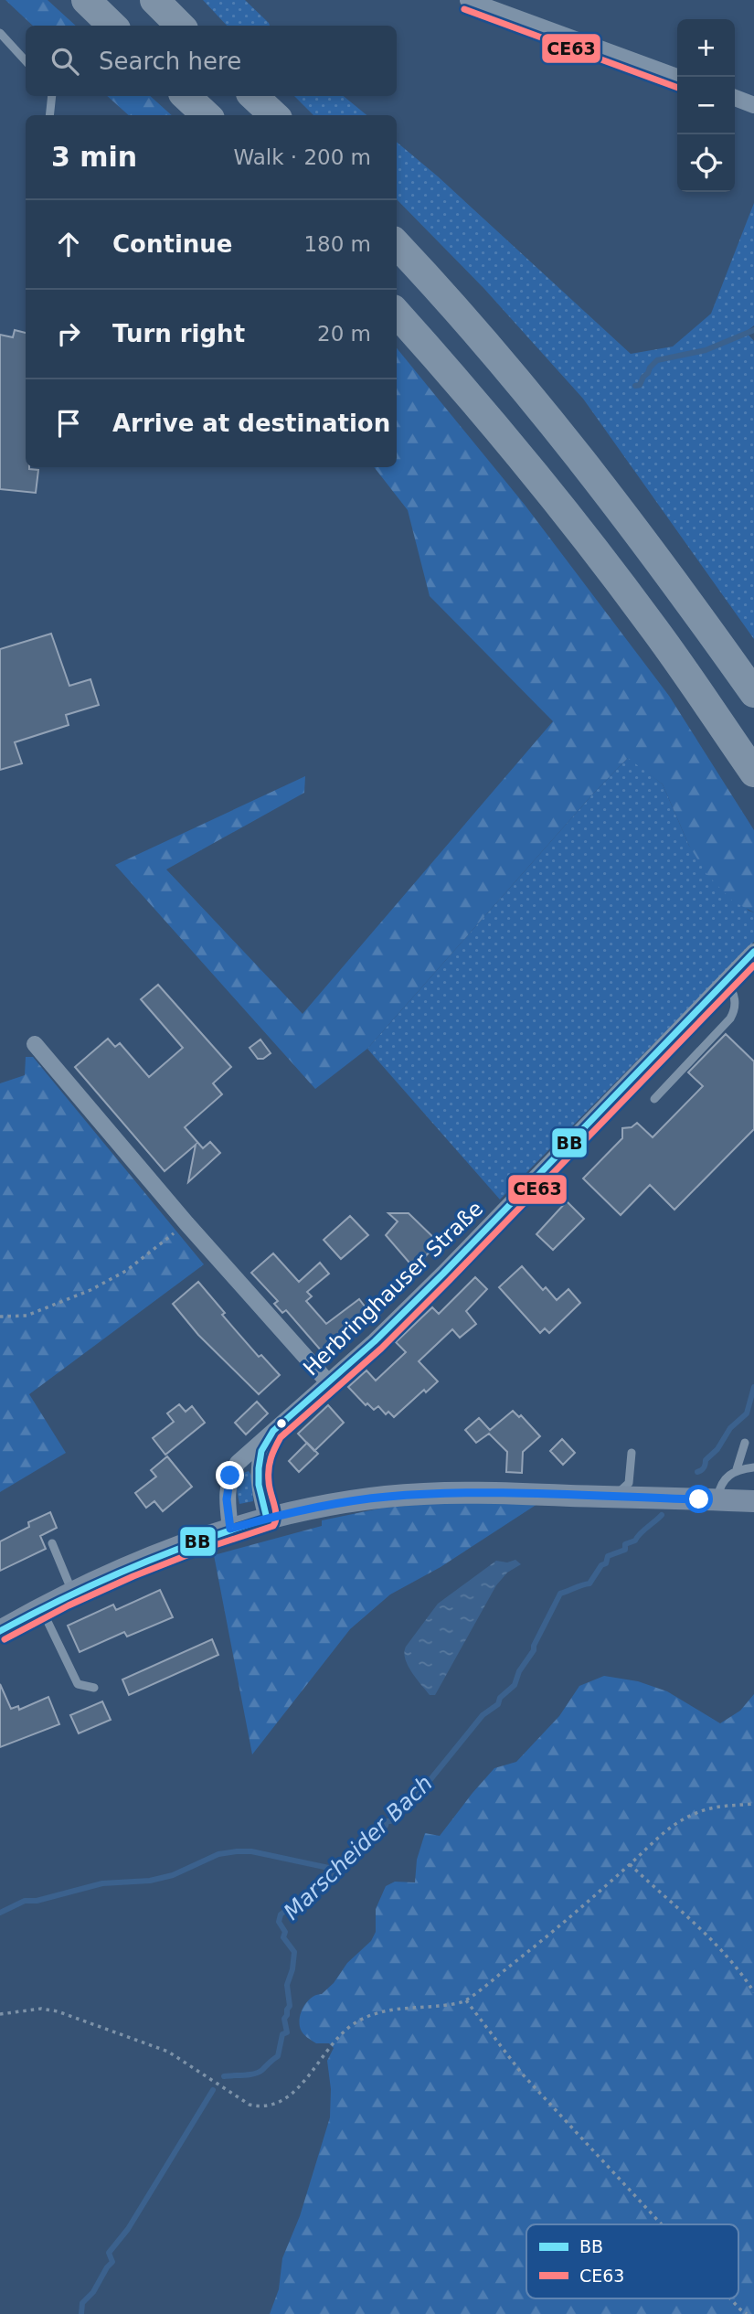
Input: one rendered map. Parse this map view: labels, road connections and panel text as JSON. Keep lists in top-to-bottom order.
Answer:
{
  "streets": {
    "street": ["Herbringhauser Straße"]
  },
  "water": ["Marscheider Bach"],
  "lines": ["transit line CE63", "transit line BB"],
  "legend": ["BB", "CE63"],
  "page": {
    "map_buttons": ["+", "−"],
    "search": "Search here",
    "heading": ["3 min", "Walk · 200 m"],
    "list": [
      ["Continue", "180 m"],
      ["Turn right", "20 m"],
      "Arrive at destination"
    ]
  }
}
